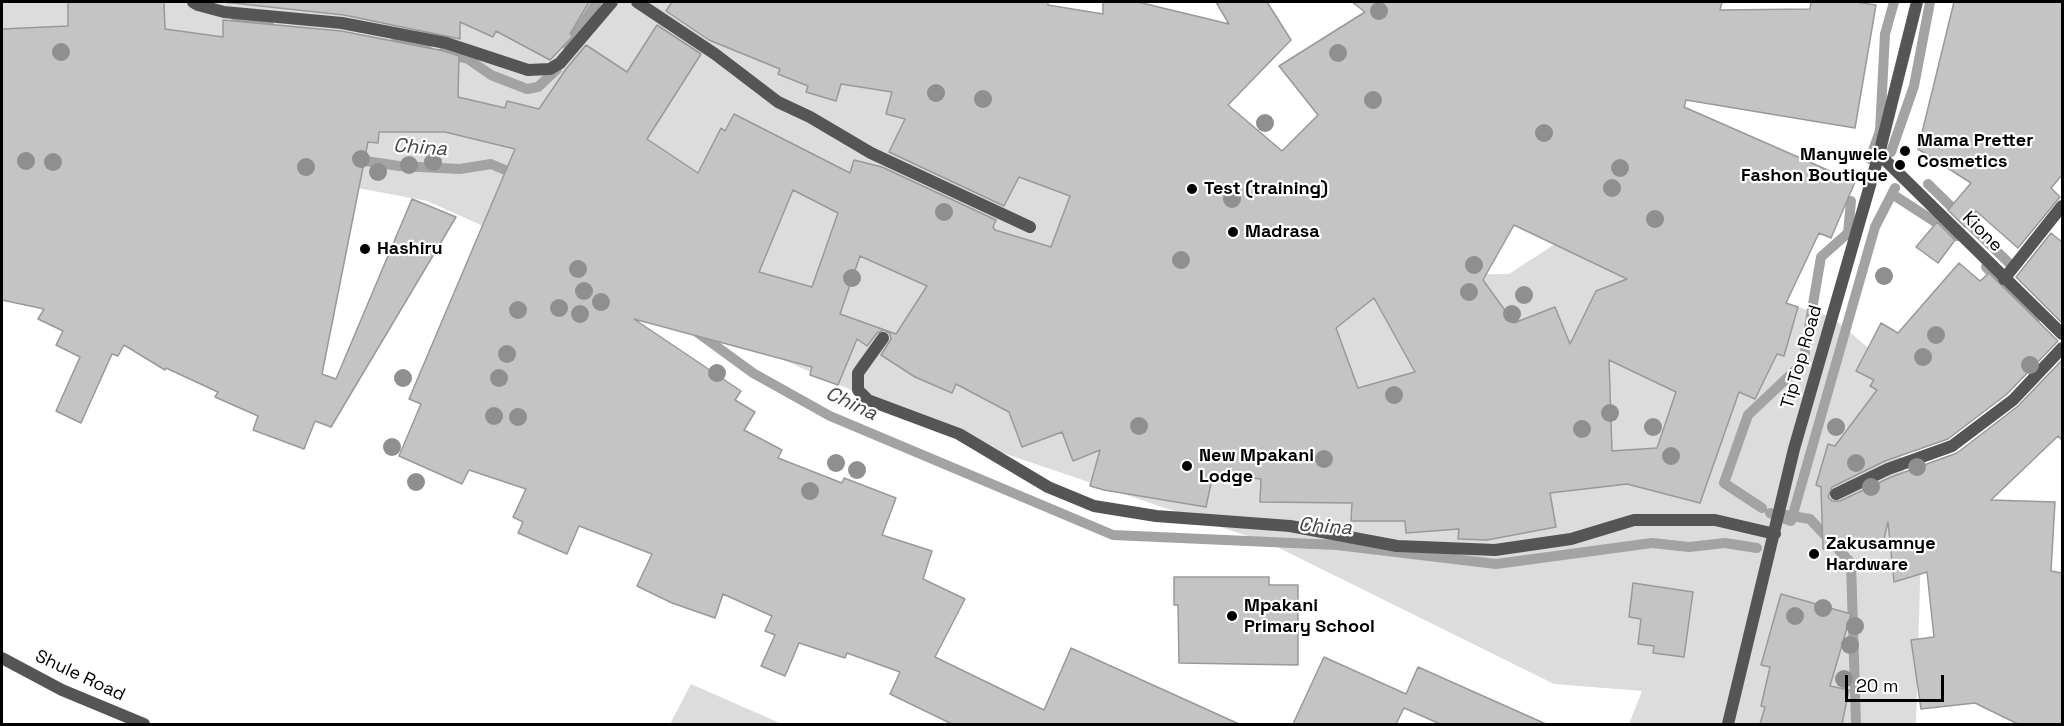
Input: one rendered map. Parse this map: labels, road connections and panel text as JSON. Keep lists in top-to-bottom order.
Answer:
{
  "streets": {
    "street": ["Kione", "TipTop Road", "Shule Road"]
  },
  "crossings": [
    ["Kione", "TipTop Road"]
  ],
  "water": ["China"],
  "places": [
    "Mama Pretter Cosmetics",
    "Manywele Fashon Boutique",
    "Test (training)",
    "Madrasa",
    "Hashiru",
    "New Mpakani Lodge",
    "Zakusamnye Hardware",
    "Mpakani Primary School"
  ],
  "scale_bar": "20 m"
}
